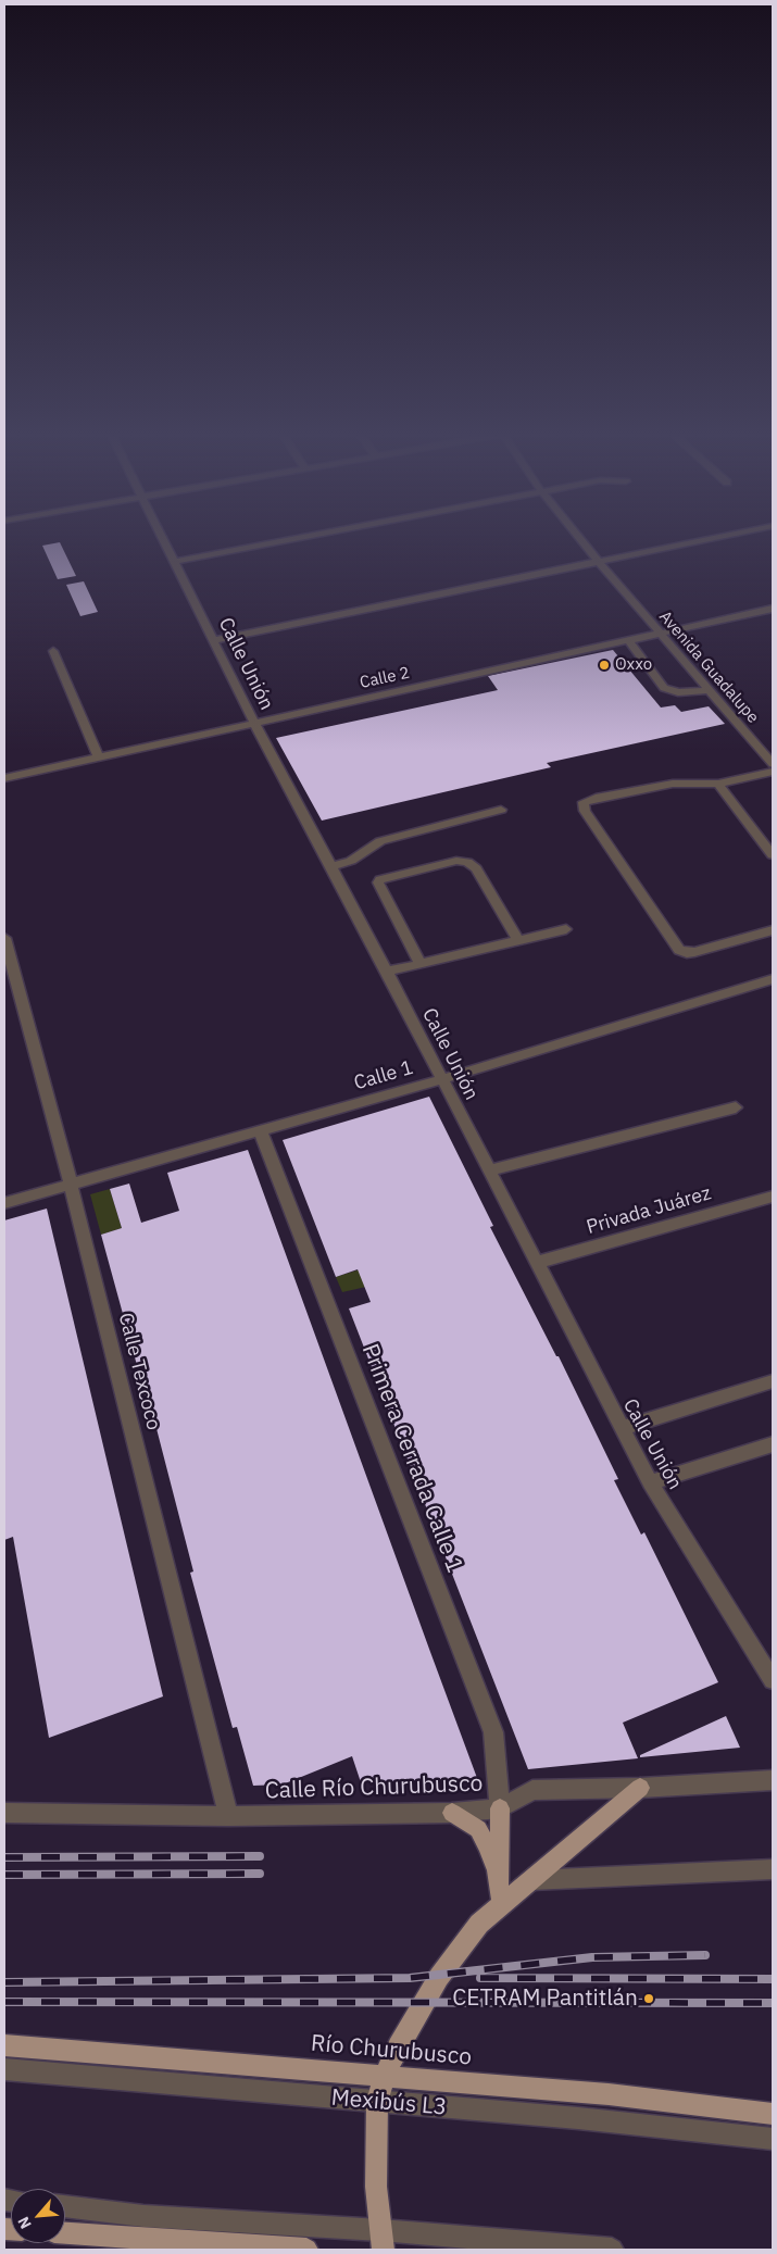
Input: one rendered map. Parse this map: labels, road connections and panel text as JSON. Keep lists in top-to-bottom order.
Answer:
{
  "streets": {
    "main road": ["Río Churubusco"],
    "street": [
      "Calle Unión",
      "Avenida Guadalupe",
      "Calle 2",
      "Calle 1",
      "Privada Juárez",
      "Calle Texcoco",
      "Primera Cerrada Calle 1",
      "Calle Río Churubusco",
      "Mexibús L3"
    ]
  },
  "crossings": [
    ["Calle Unión", "Calle 2"],
    ["Calle Unión", "Calle 1"],
    ["Calle Unión", "Privada Juárez"],
    ["Avenida Guadalupe", "Calle 2"],
    ["Calle 1", "Calle Texcoco"],
    ["Calle 1", "Primera Cerrada Calle 1"],
    ["Calle Texcoco", "Calle Río Churubusco"],
    ["Primera Cerrada Calle 1", "Calle Río Churubusco"]
  ],
  "places": ["Oxxo", "CETRAM Pantitlán"],
  "north": "bottom left"
}
